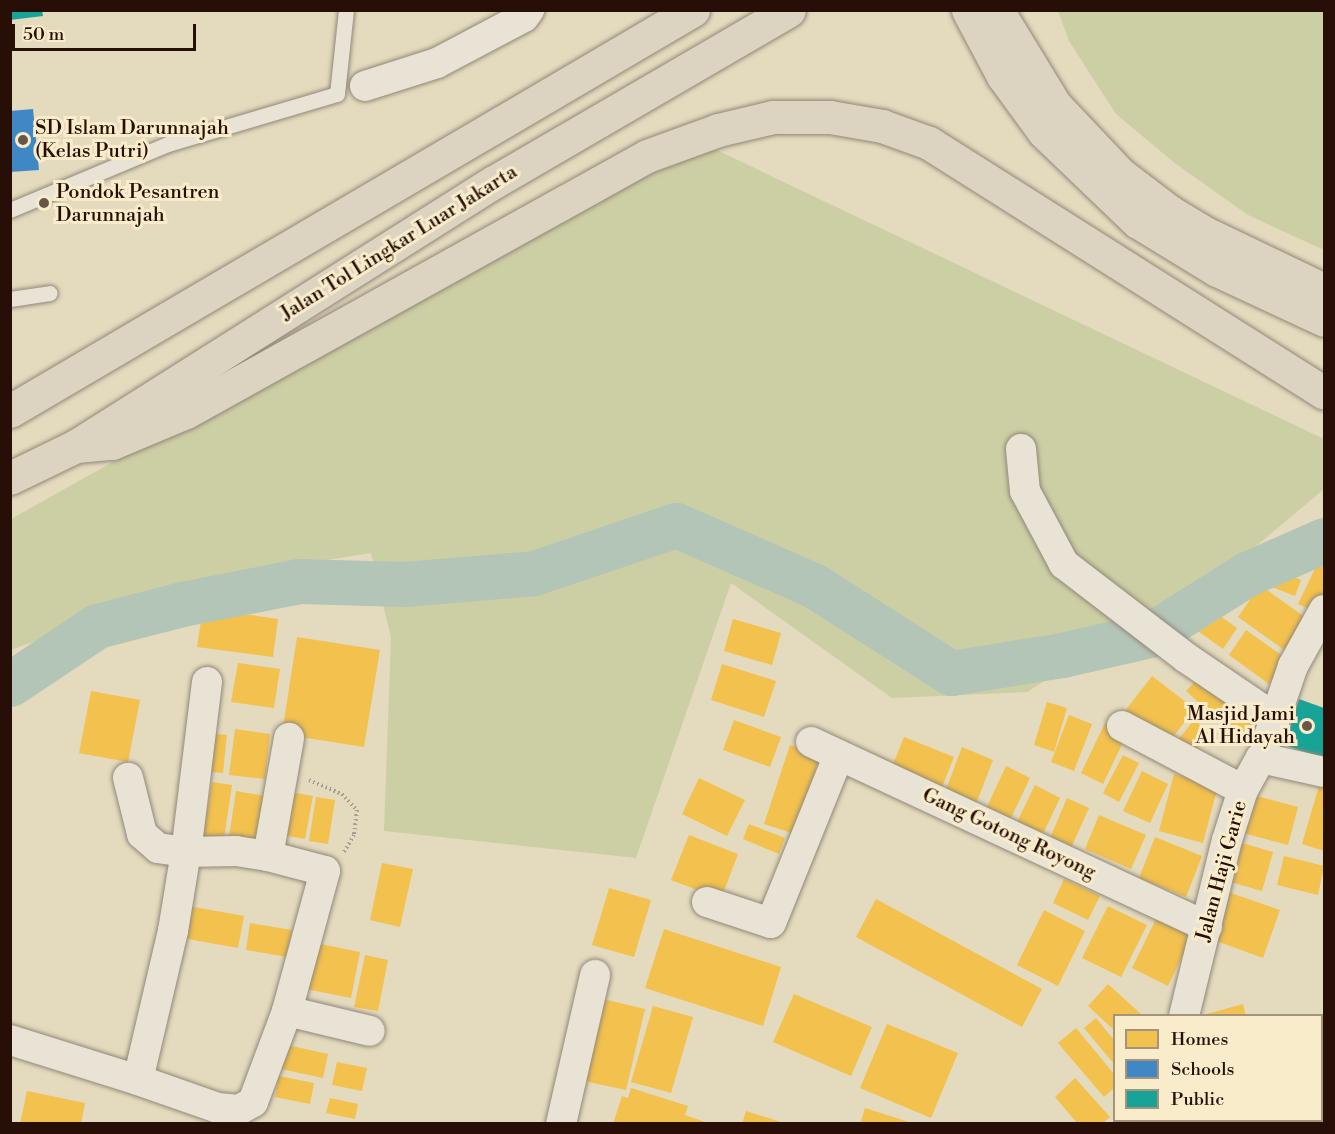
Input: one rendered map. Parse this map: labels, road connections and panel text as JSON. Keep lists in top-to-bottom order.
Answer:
{
  "streets": {
    "highway": ["Jalan Tol Lingkar Luar Jakarta"],
    "street": ["Gang Gotong Royong", "Jalan Haji Garie"]
  },
  "crossings": [
    ["Gang Gotong Royong", "Jalan Haji Garie"]
  ],
  "places": ["SD Islam Darunnajah (Kelas Putri)", "Pondok Pesantren Darunnajah", "Masjid Jami Al Hidayah"],
  "legend": ["Homes", "Schools", "Public"],
  "scale_bar": "50 m"
}
